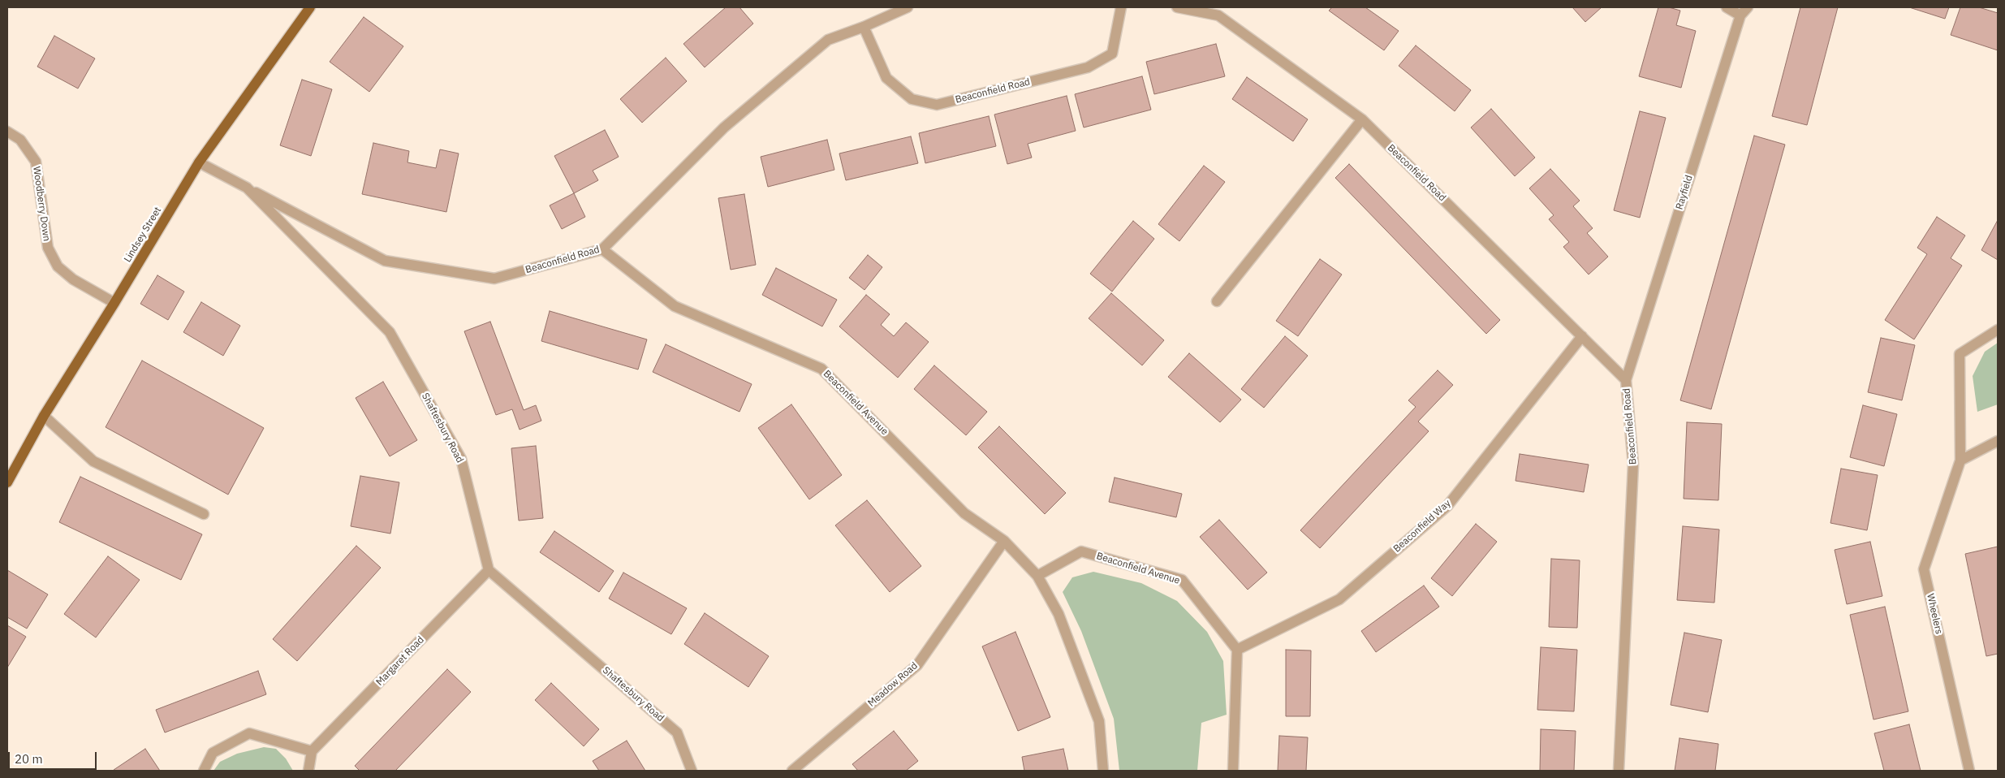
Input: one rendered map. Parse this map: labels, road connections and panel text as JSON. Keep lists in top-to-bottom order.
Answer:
{
  "streets": {
    "main road": ["Lindsey Street"],
    "street": [
      "Beaconfield Road",
      "Rayfield",
      "Woodberry Down",
      "Beaconfield Avenue",
      "Shaftesbury Road",
      "Beaconfield Way",
      "Wheelers",
      "Margaret Road",
      "Meadow Road"
    ]
  },
  "crossings": [
    ["Beaconfield Road", "Rayfield"],
    ["Beaconfield Road", "Beaconfield Avenue"],
    ["Beaconfield Road", "Shaftesbury Road"],
    ["Beaconfield Road", "Beaconfield Way"],
    ["Woodberry Down", "Lindsey Street"],
    ["Lindsey Street", "Shaftesbury Road"],
    ["Beaconfield Avenue", "Beaconfield Way"],
    ["Beaconfield Avenue", "Meadow Road"],
    ["Shaftesbury Road", "Margaret Road"]
  ],
  "scale_bar": "20 m"
}
